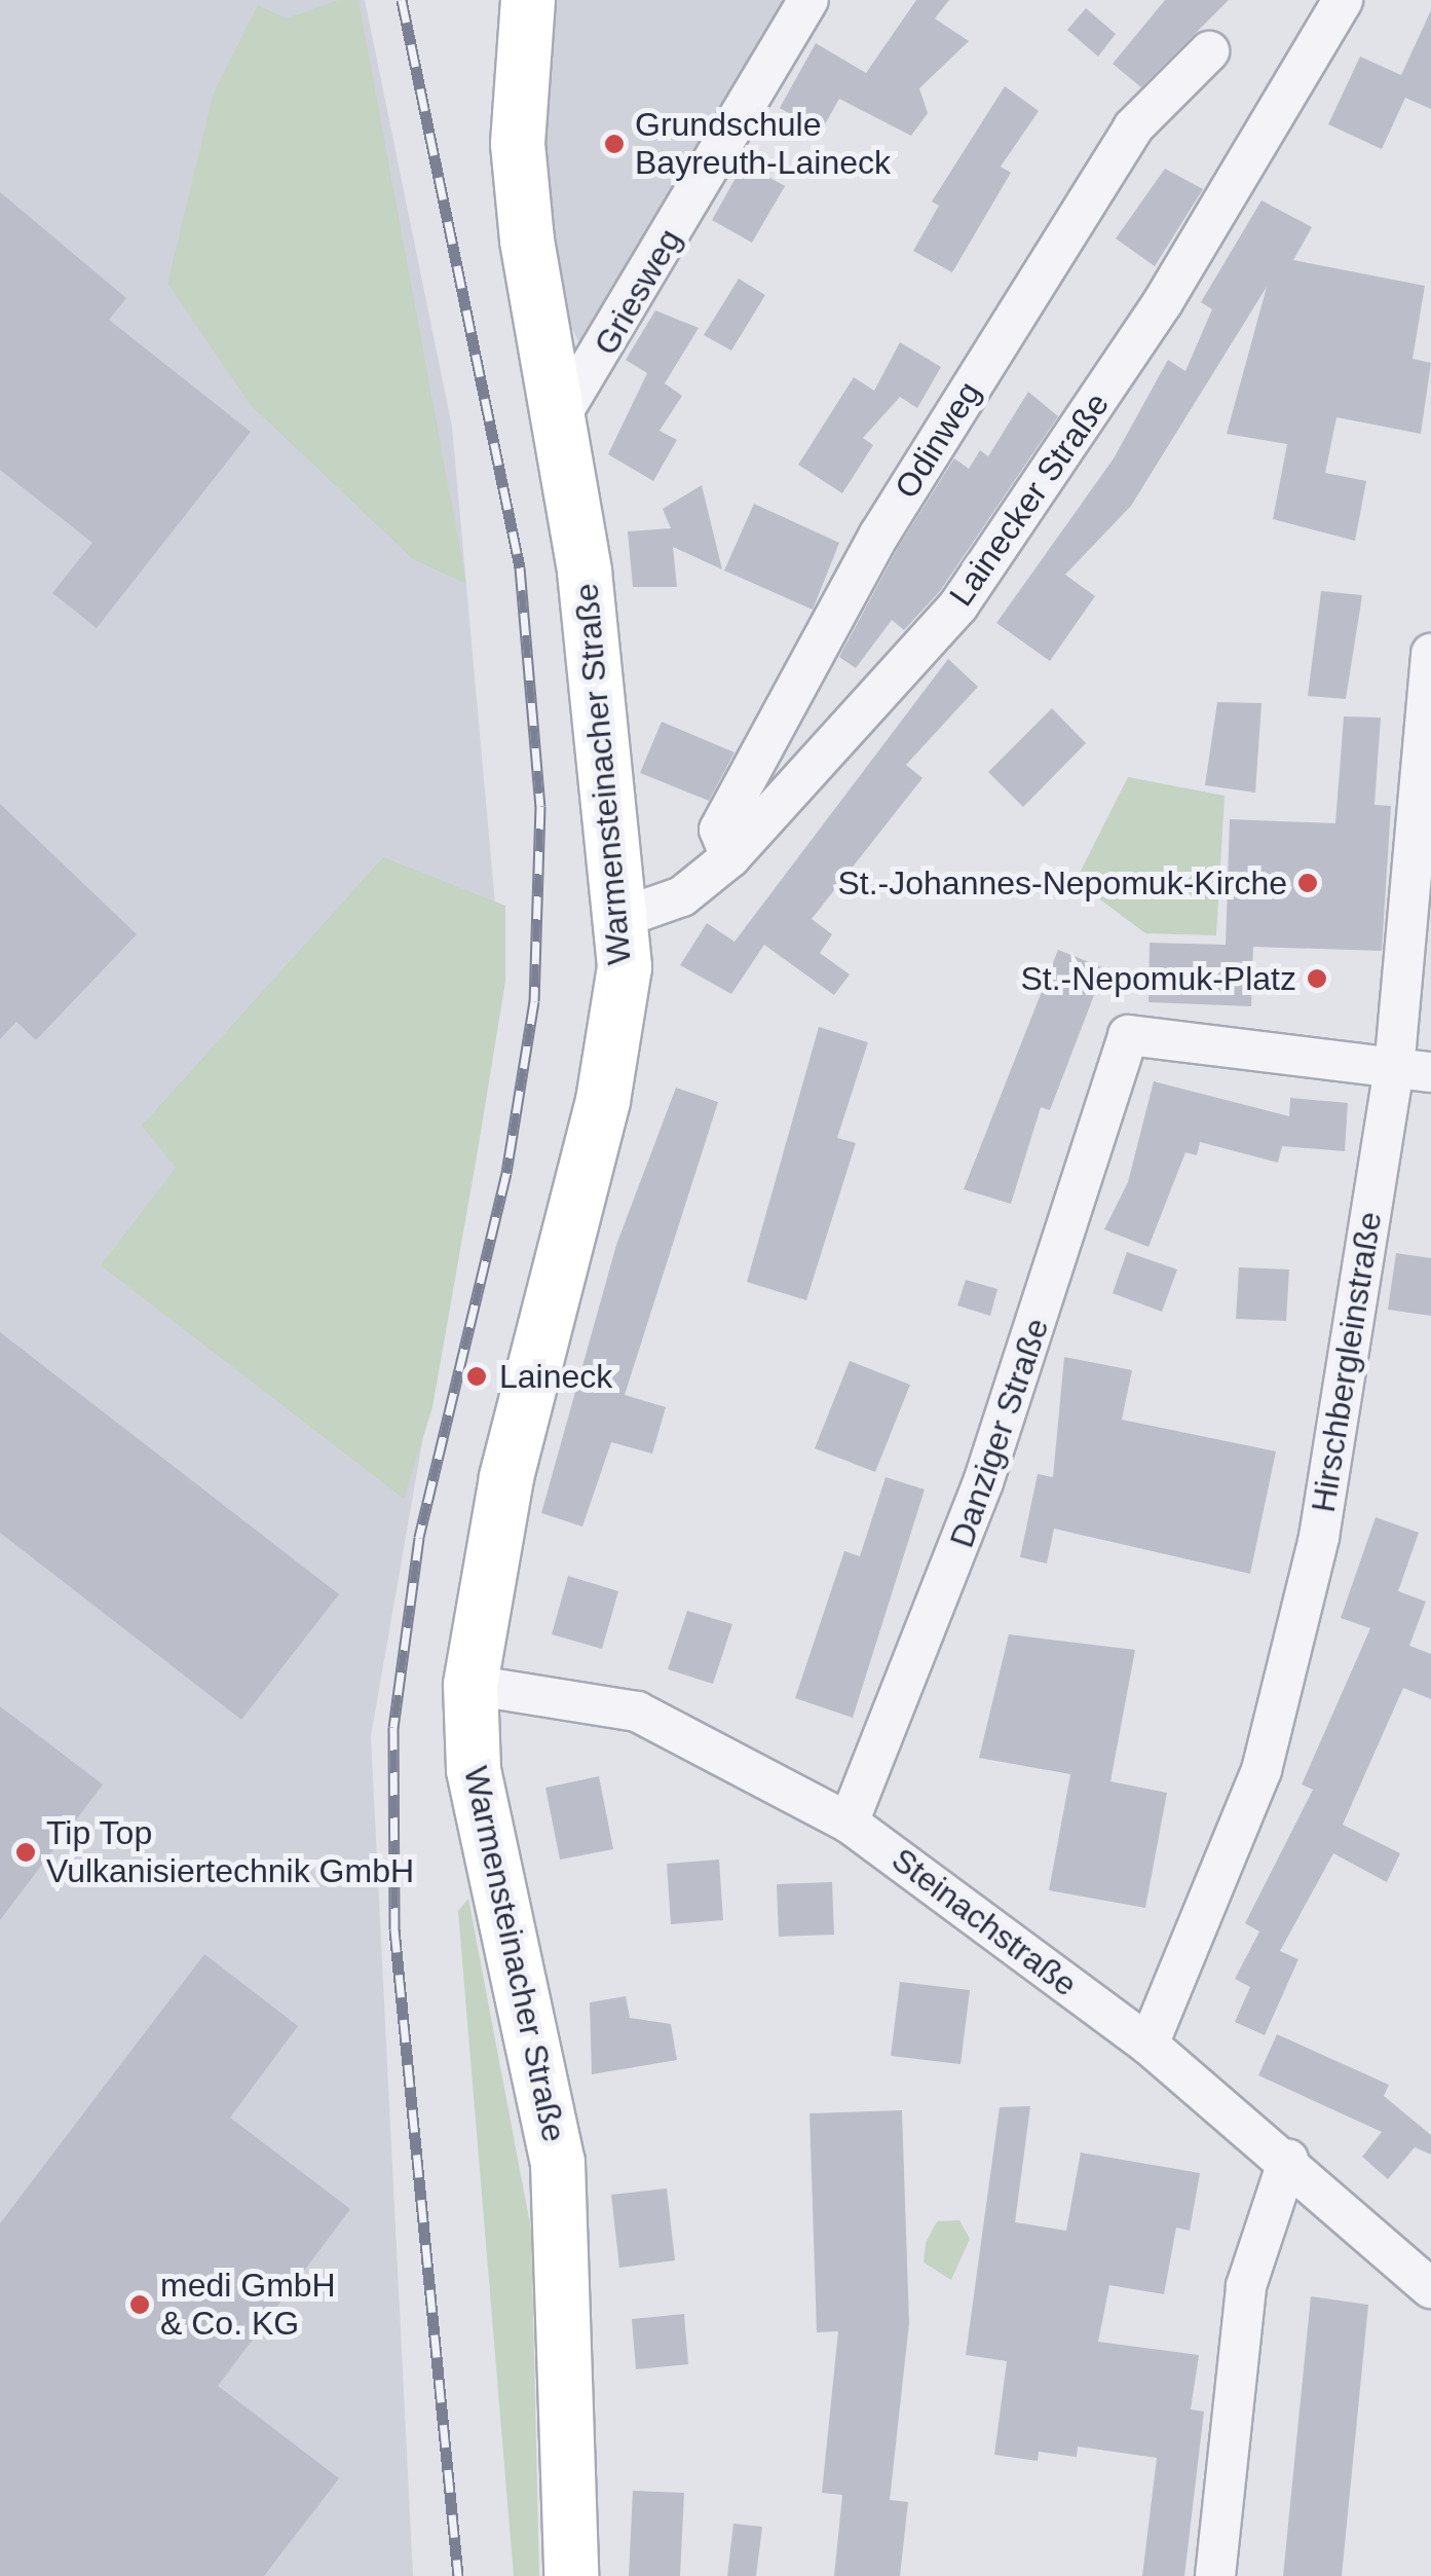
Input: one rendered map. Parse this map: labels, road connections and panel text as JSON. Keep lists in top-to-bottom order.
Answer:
{
  "streets": {
    "street": [
      "Griesweg",
      "Odinweg",
      "Lainecker Straße",
      "Warmensteinacher Straße",
      "Hirschbergleinstraße",
      "Danziger Straße",
      "Steinachstraße"
    ]
  },
  "crossings": [
    ["Griesweg", "Warmensteinacher Straße"],
    ["Odinweg", "Lainecker Straße"],
    ["Lainecker Straße", "Warmensteinacher Straße"],
    ["Warmensteinacher Straße", "Steinachstraße"],
    ["Hirschbergleinstraße", "Danziger Straße"],
    ["Hirschbergleinstraße", "Steinachstraße"],
    ["Danziger Straße", "Steinachstraße"]
  ],
  "places": [
    "Grundschule Bayreuth-Laineck",
    "St.-Johannes-Nepomuk-Kirche",
    "St.-Nepomuk-Platz",
    "Laineck",
    "Tip Top Vulkanisiertechnik GmbH",
    "medi GmbH & Co. KG"
  ]
}
